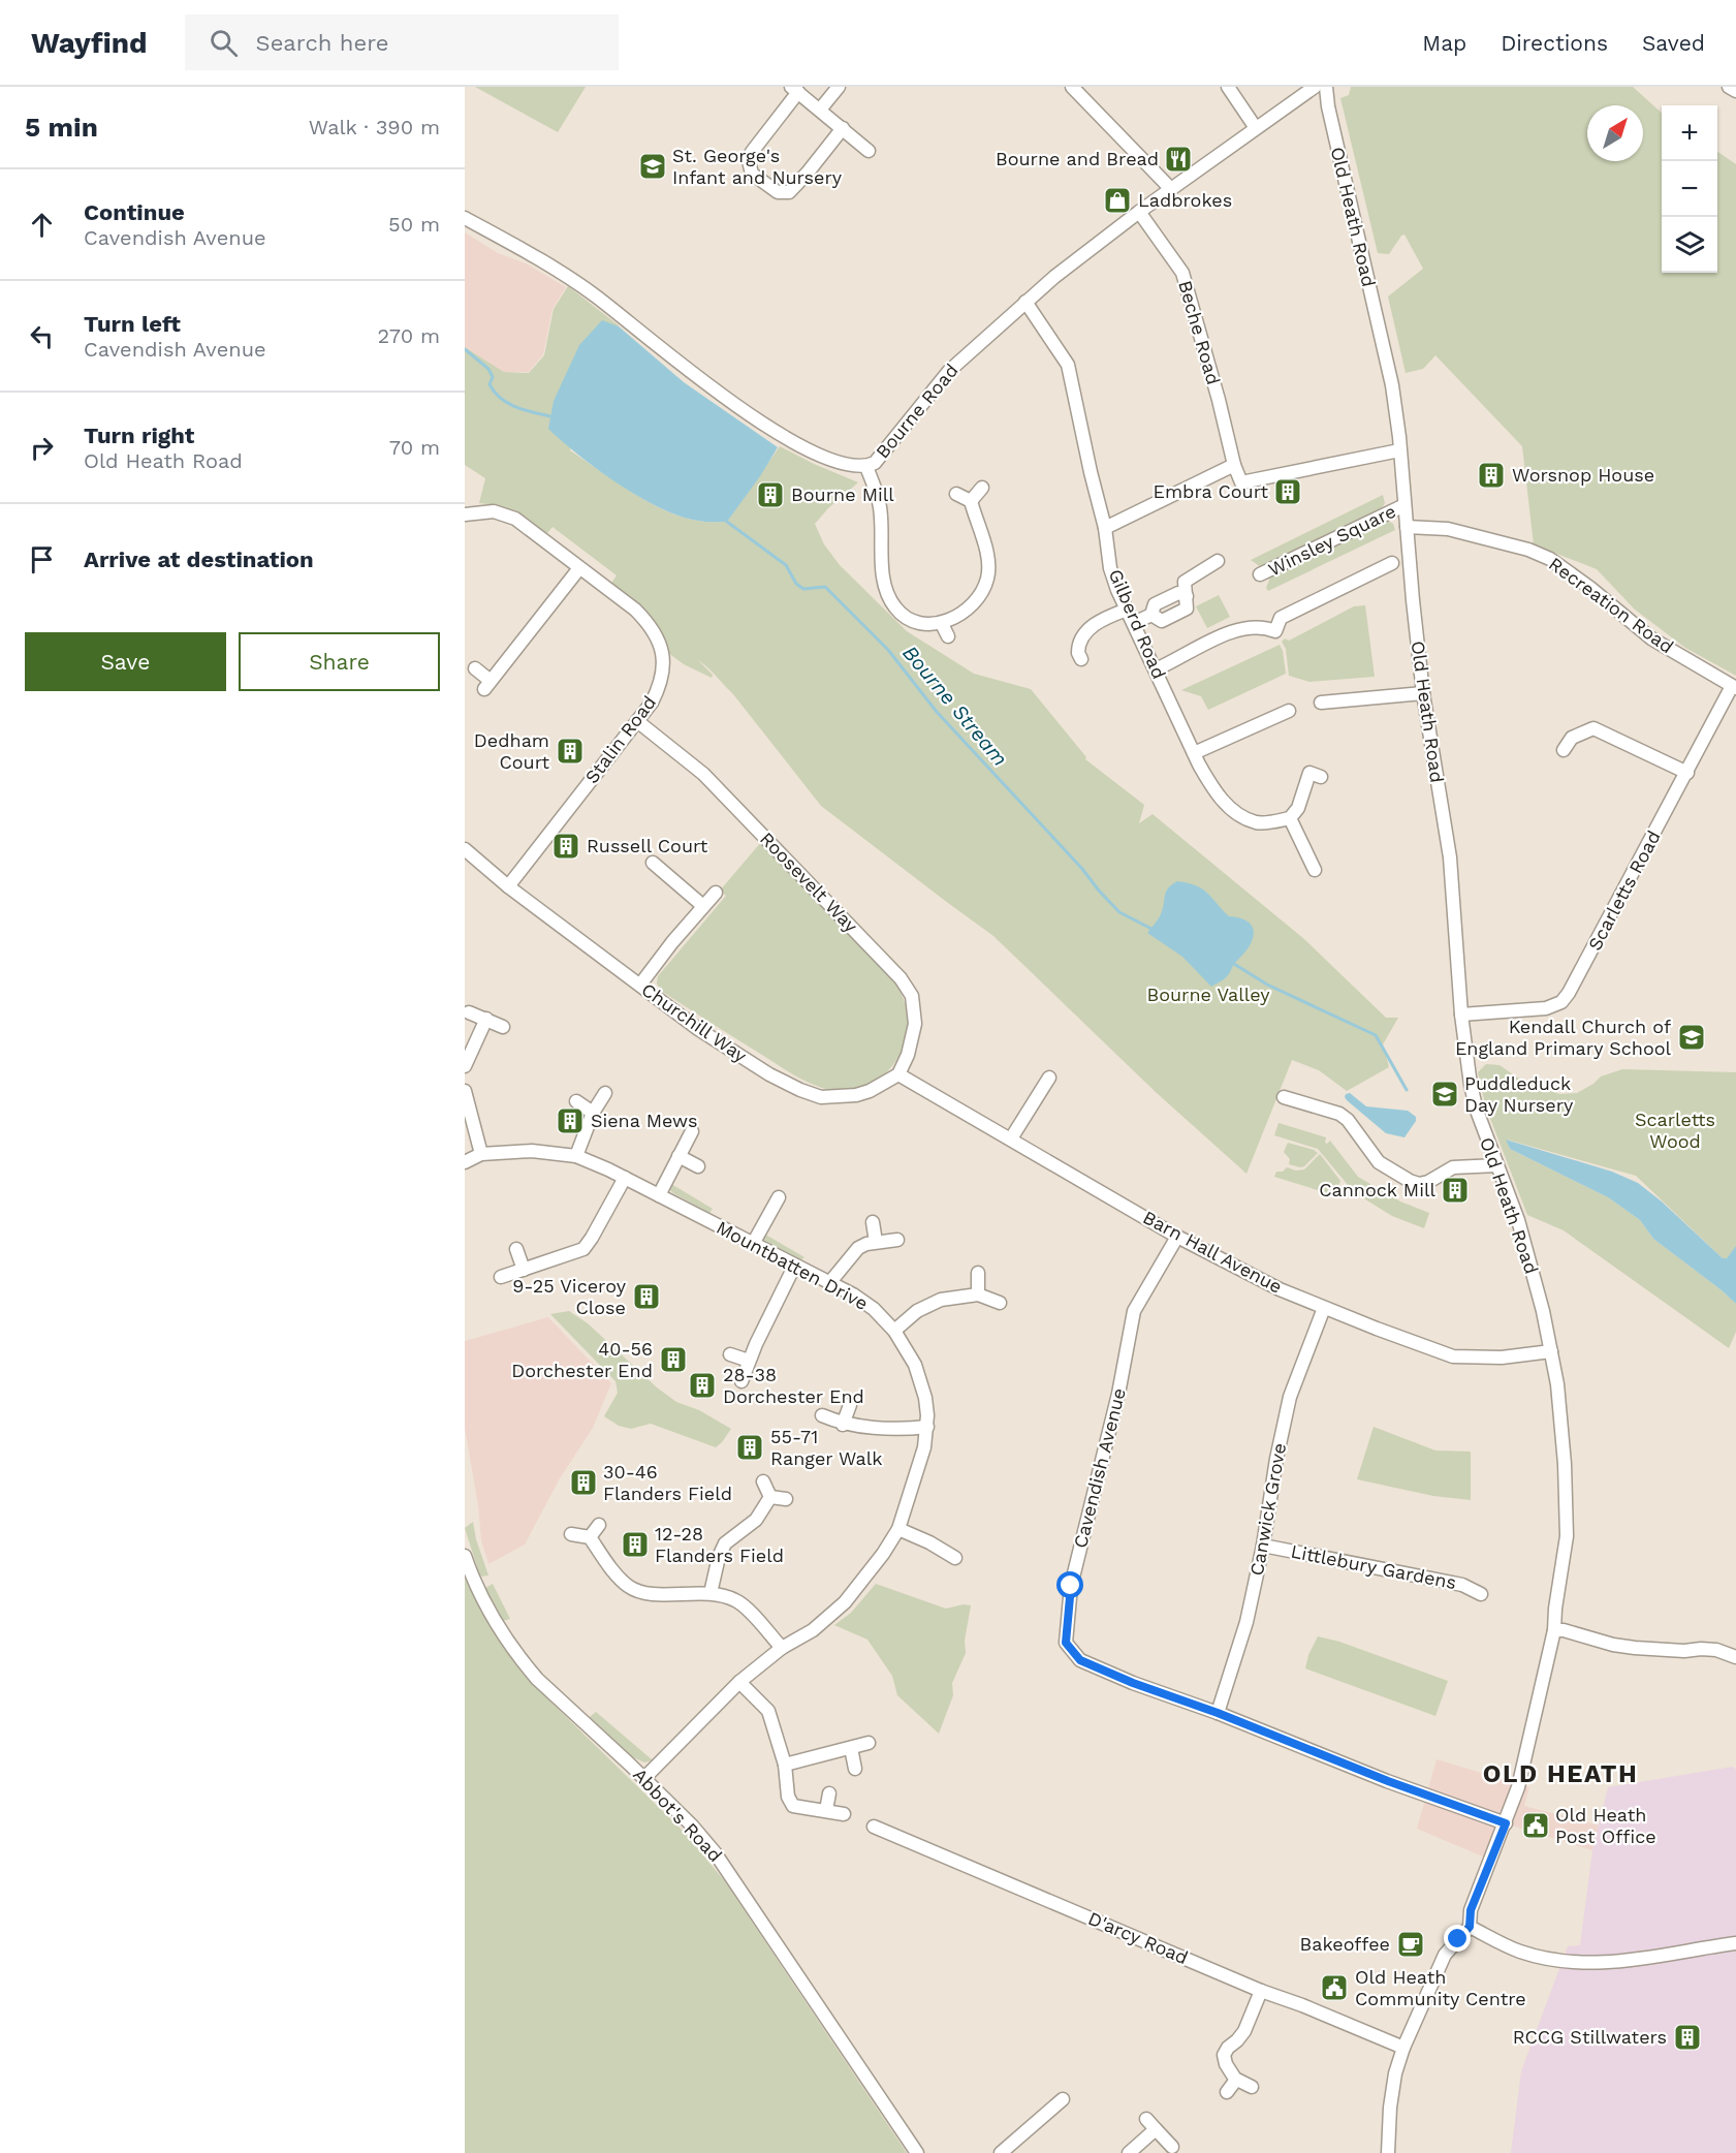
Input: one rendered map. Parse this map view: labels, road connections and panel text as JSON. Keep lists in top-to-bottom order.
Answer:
{
  "streets": {
    "street": [
      "Old Heath Road",
      "Beche Road",
      "Bourne Road",
      "Winsley Square",
      "Recreation Road",
      "Gilberd Road",
      "Stalin Road",
      "Roosevelt Way",
      "Scarletts Road",
      "Churchill Way",
      "Barn Hall Avenue",
      "Mountbatten Drive",
      "Cavendish Avenue",
      "Canwick Grove",
      "Littlebury Gardens",
      "Abbot's Road",
      "D'arcy Road"
    ]
  },
  "crossings": [
    ["Old Heath Road", "Beche Road"],
    ["Old Heath Road", "Winsley Square"],
    ["Old Heath Road", "Recreation Road"],
    ["Old Heath Road", "Scarletts Road"],
    ["Old Heath Road", "Barn Hall Avenue"],
    ["Old Heath Road", "Cavendish Avenue"],
    ["Old Heath Road", "D'arcy Road"],
    ["Beche Road", "Bourne Road"],
    ["Bourne Road", "Gilberd Road"],
    ["Recreation Road", "Scarletts Road"],
    ["Stalin Road", "Roosevelt Way"],
    ["Stalin Road", "Churchill Way"],
    ["Roosevelt Way", "Churchill Way"],
    ["Roosevelt Way", "Barn Hall Avenue"],
    ["Churchill Way", "Barn Hall Avenue"],
    ["Barn Hall Avenue", "Cavendish Avenue"],
    ["Barn Hall Avenue", "Canwick Grove"],
    ["Mountbatten Drive", "Abbot's Road"],
    ["Cavendish Avenue", "Canwick Grove"],
    ["Canwick Grove", "Littlebury Gardens"]
  ],
  "districts": ["OLD HEATH"],
  "water": ["Bourne Stream"],
  "parks": ["Bourne Valley", "Scarletts Wood"],
  "places": {
    "restaurant": ["Bourne and Bread"],
    "school or university": ["St. George's Infant and Nursery", "Kendall Church of England Primary School", "Puddleduck Day Nursery"],
    "shop": ["Ladbrokes"],
    "building": [
      "Worsnop House",
      "Embra Court",
      "Bourne Mill",
      "Dedham Court",
      "Russell Court",
      "Siena Mews",
      "Cannock Mill",
      "9-25 Viceroy Close",
      "40-56 Dorchester End",
      "28-38 Dorchester End",
      "55-71 Ranger Walk",
      "30-46 Flanders Field",
      "12-28 Flanders Field",
      "RCCG Stillwaters"
    ],
    "public building": ["Old Heath Post Office", "Old Heath Community Centre"],
    "cafe": ["Bakeoffee"]
  },
  "north": "top right",
  "page": {
    "header": "Wayfind",
    "search": "Search here",
    "nav": ["Map", "Directions", "Saved"],
    "heading": ["5 min", "Walk · 390 m"],
    "map_buttons": ["+", "−"],
    "list": [
      ["Continue", "Cavendish Avenue", "50 m"],
      ["Turn left", "Cavendish Avenue", "270 m"],
      ["Turn right", "Old Heath Road", "70 m"],
      "Arrive at destination"
    ],
    "buttons": ["Save", "Share"]
  }
}
